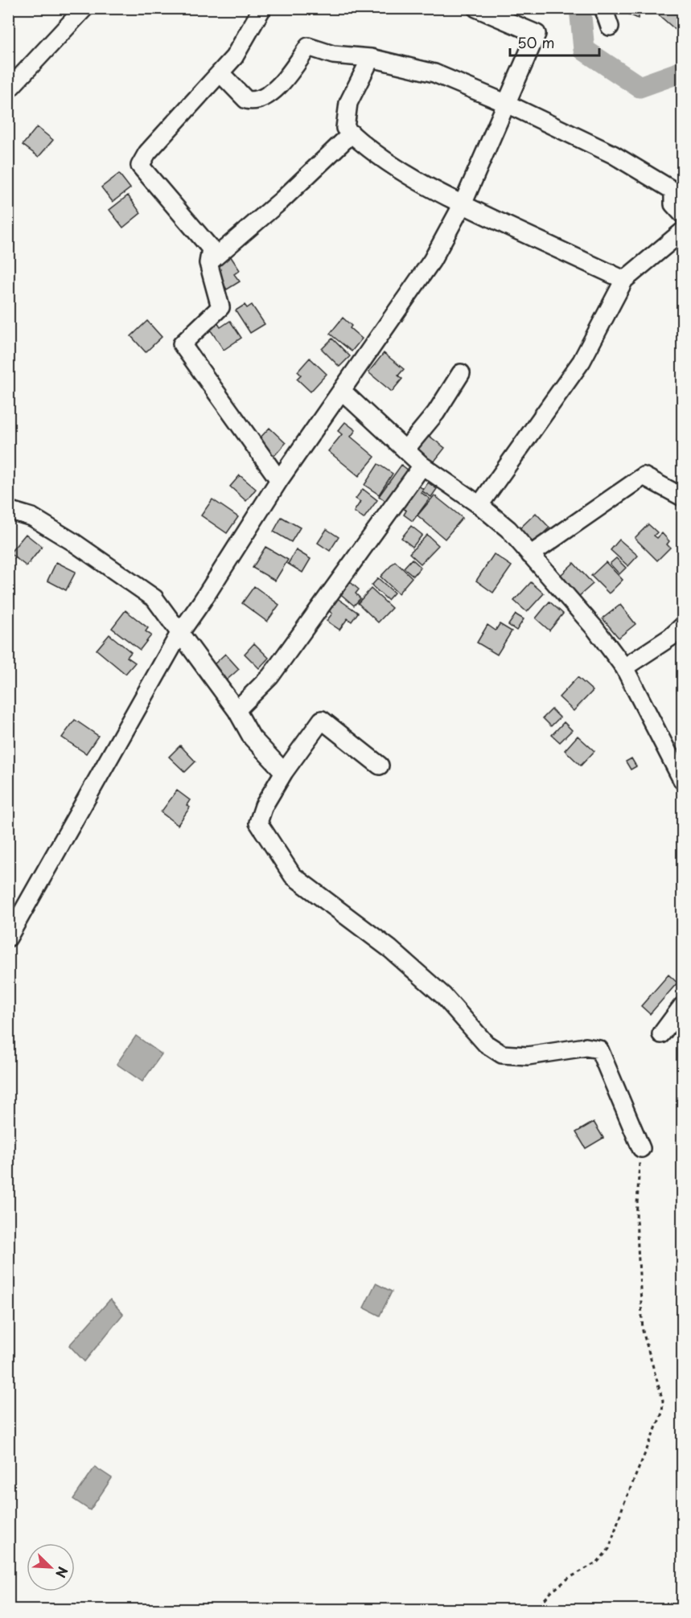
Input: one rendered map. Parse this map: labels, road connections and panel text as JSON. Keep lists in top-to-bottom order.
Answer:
{
  "scale_bar": "50 m",
  "north": "bottom right"
}
